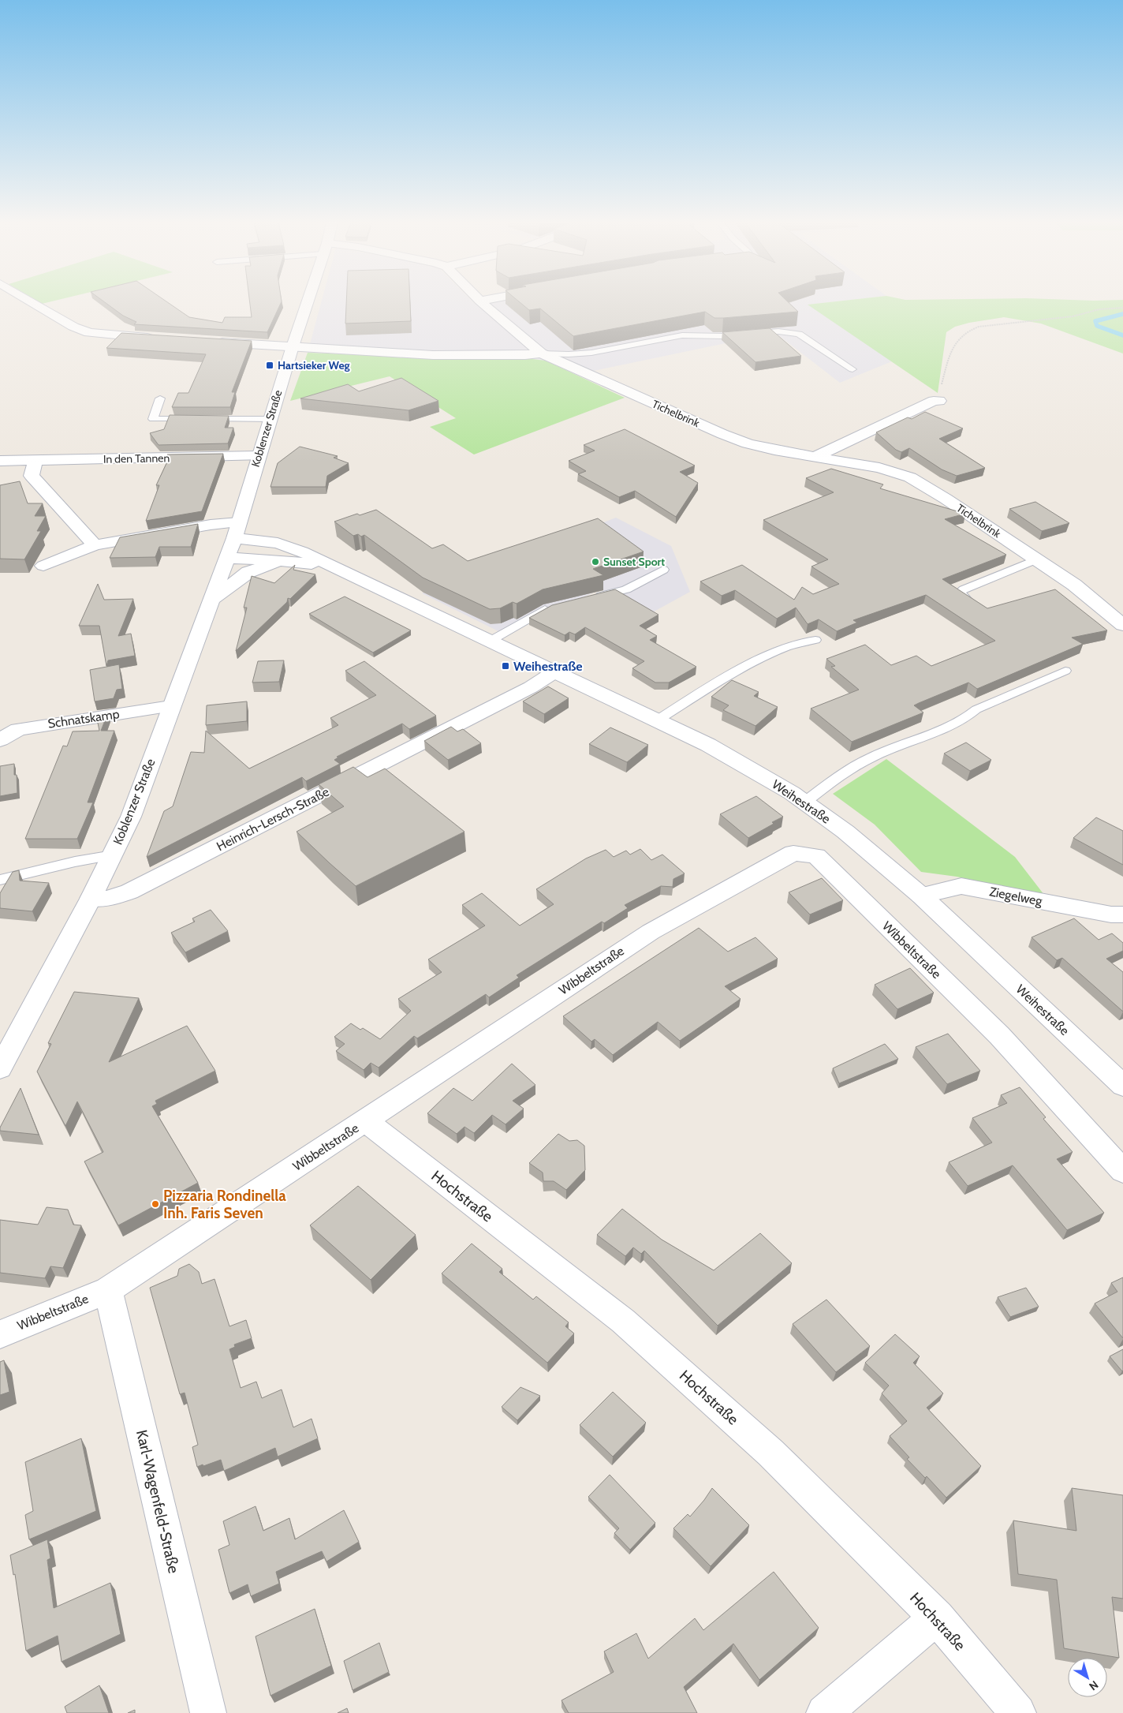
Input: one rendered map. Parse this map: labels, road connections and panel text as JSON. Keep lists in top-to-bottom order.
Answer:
{
  "streets": {
    "street": [
      "Tichelbrink",
      "Koblenzer Straße",
      "In den Tannen",
      "Schnatskamp",
      "Weihestraße",
      "Heinrich-Lersch-Straße",
      "Ziegelweg",
      "Wibbeltstraße",
      "Hochstraße",
      "Karl-Wagenfeld-Straße"
    ]
  },
  "crossings": [
    ["Tichelbrink", "Koblenzer Straße"],
    ["Koblenzer Straße", "In den Tannen"],
    ["Koblenzer Straße", "Schnatskamp"],
    ["Koblenzer Straße", "Weihestraße"],
    ["Koblenzer Straße", "Heinrich-Lersch-Straße"],
    ["Weihestraße", "Heinrich-Lersch-Straße"],
    ["Weihestraße", "Ziegelweg"],
    ["Wibbeltstraße", "Hochstraße"],
    ["Wibbeltstraße", "Karl-Wagenfeld-Straße"]
  ],
  "places": {
    "transit": ["Hartsieker Weg", "Weihestraße"],
    "other": ["Sunset Sport", "Pizzaria Rondinella Inh. Faris Seven"]
  },
  "north": "bottom right"
}
